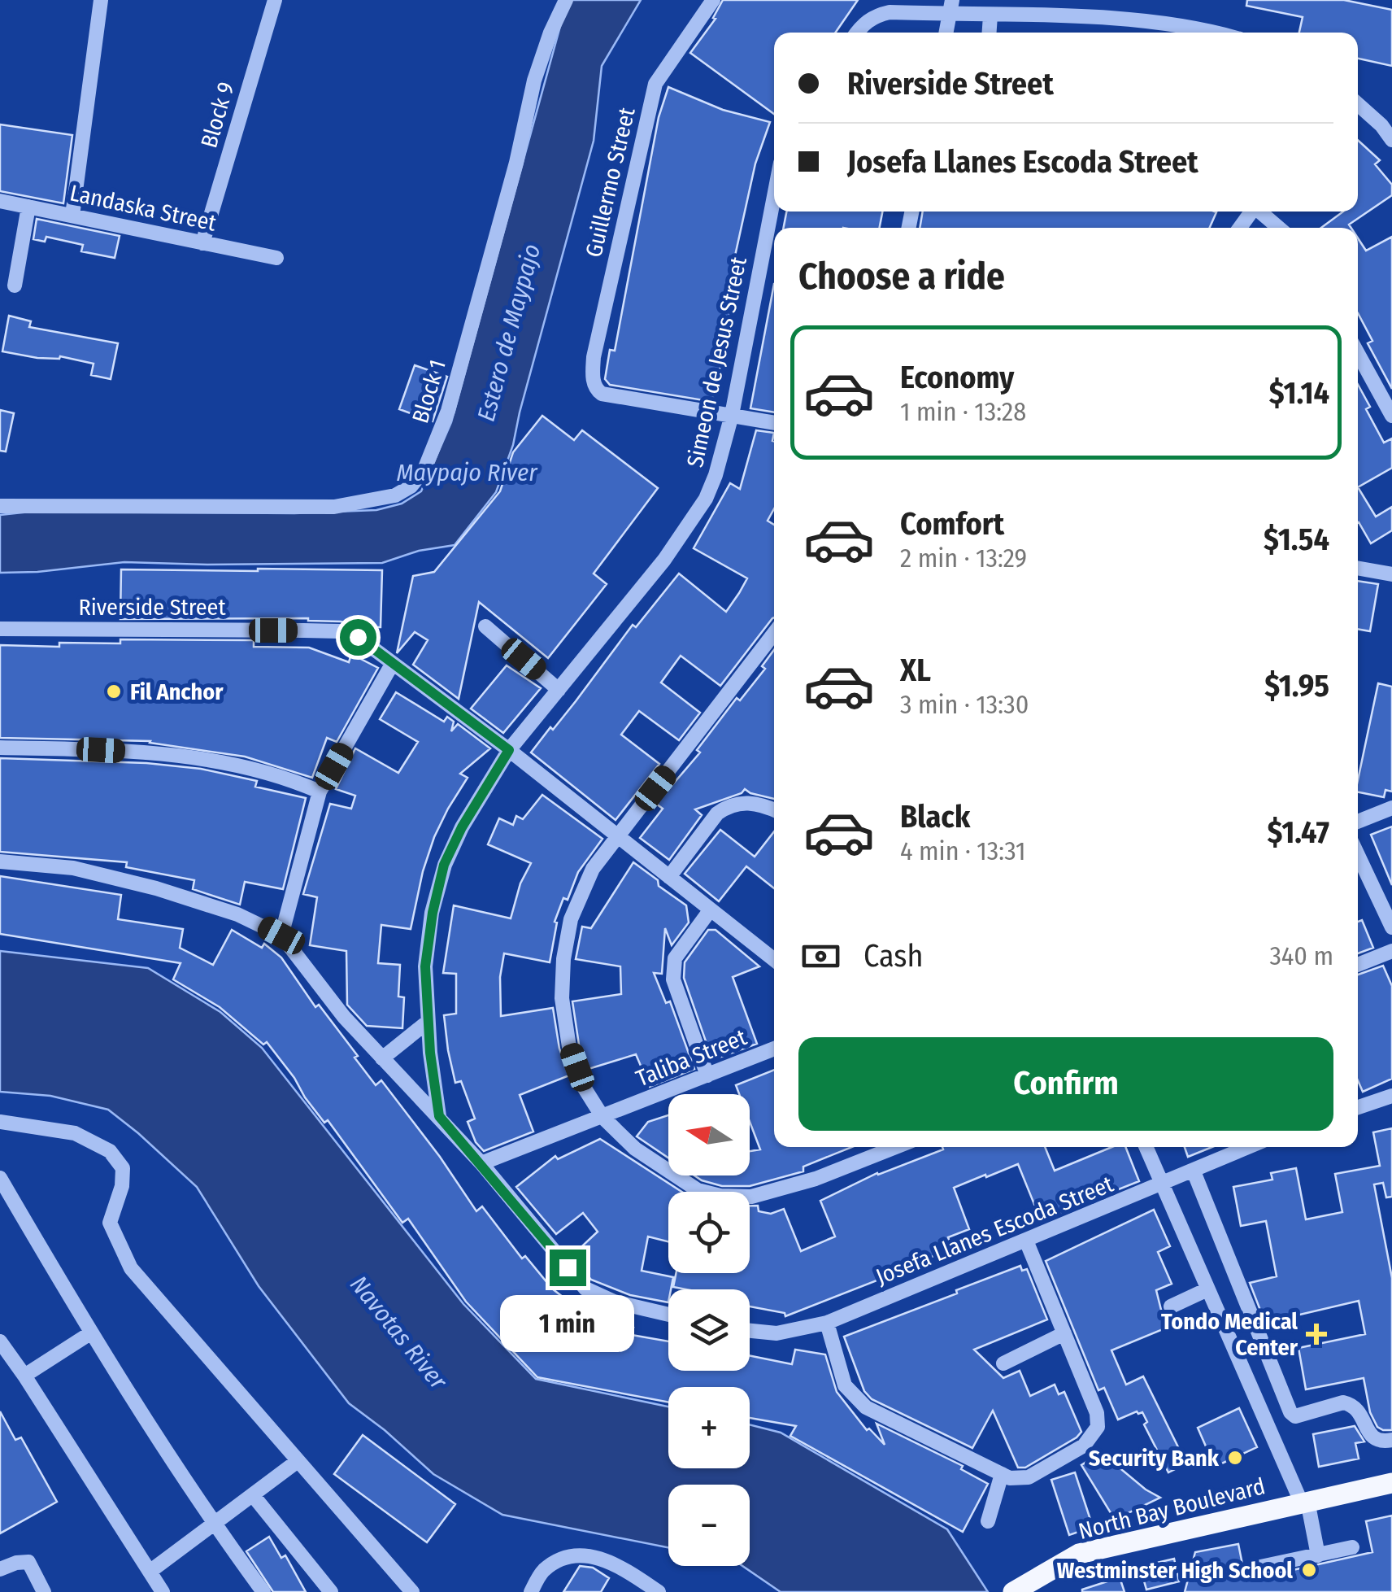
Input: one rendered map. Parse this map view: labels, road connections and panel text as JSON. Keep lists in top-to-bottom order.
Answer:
{
  "streets": {
    "main road": ["North Bay Boulevard"],
    "street": [
      "Block 9",
      "Guillermo Street",
      "Landaska Street",
      "Simeon de Jesus Street",
      "Block 1",
      "Riverside Street",
      "Taliba Street",
      "Josefa Llanes Escoda Street"
    ]
  },
  "crossings": [
    ["Block 9", "Landaska Street"],
    ["Guillermo Street", "Simeon de Jesus Street"],
    ["Simeon de Jesus Street", "Riverside Street"]
  ],
  "water": ["Estero de Maypajo", "Maypajo River", "Navotas River"],
  "places": {
    "other": ["Fil Anchor", "Security Bank", "Westminster High School"],
    "health": ["Tondo Medical Center"]
  },
  "north": "left",
  "page": {
    "banner": ["Riverside Street", "Josefa Llanes Escoda Street"],
    "heading": "Choose a ride",
    "list": [
      {
        "name": "Economy",
        "note": "1 min · 13:28",
        "value": "$1.14"
      },
      {
        "name": "Comfort",
        "note": "2 min · 13:29",
        "value": "$1.54"
      },
      {
        "name": "XL",
        "note": "3 min · 13:30",
        "value": "$1.95"
      },
      {
        "name": "Black",
        "note": "4 min · 13:31",
        "value": "$1.47"
      }
    ],
    "pay": ["Cash", "340 m"],
    "buttons": "Confirm",
    "map_buttons": ["+", "−"],
    "bubble": "1 min"
  }
}
